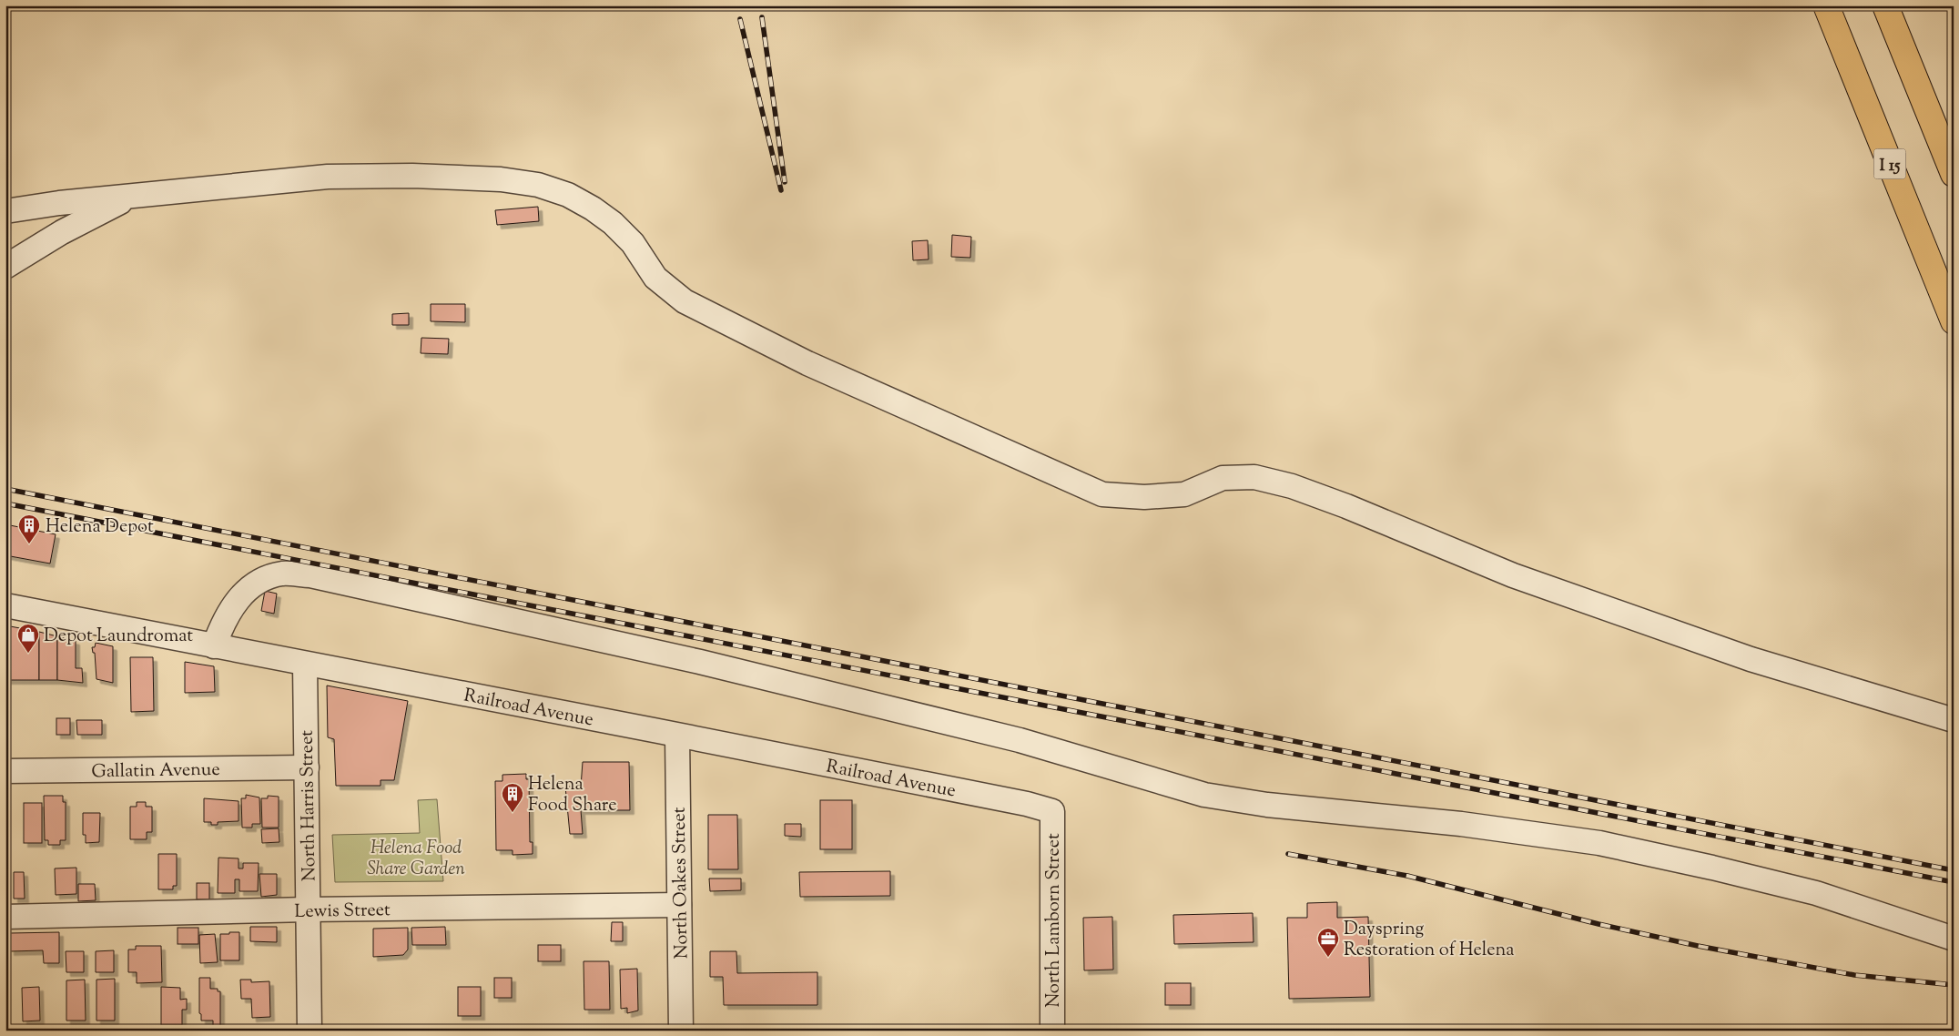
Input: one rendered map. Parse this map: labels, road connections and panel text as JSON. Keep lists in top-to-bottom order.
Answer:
{
  "streets": {
    "highway": ["I 15"],
    "street": [
      "Railroad Avenue",
      "Gallatin Avenue",
      "North Harris Street",
      "North Oakes Street",
      "Lewis Street",
      "North Lamborn Street"
    ]
  },
  "crossings": [
    ["Railroad Avenue", "North Harris Street"],
    ["Railroad Avenue", "North Oakes Street"],
    ["Railroad Avenue", "North Lamborn Street"],
    ["Gallatin Avenue", "North Harris Street"],
    ["North Harris Street", "Lewis Street"],
    ["North Oakes Street", "Lewis Street"]
  ],
  "parks": ["Helena Food Share Garden"],
  "places": {
    "building": ["Helena Depot", "Helena Food Share"],
    "shop": ["Depot Laundromat"],
    "office": ["Dayspring Restoration of Helena"]
  }
}
